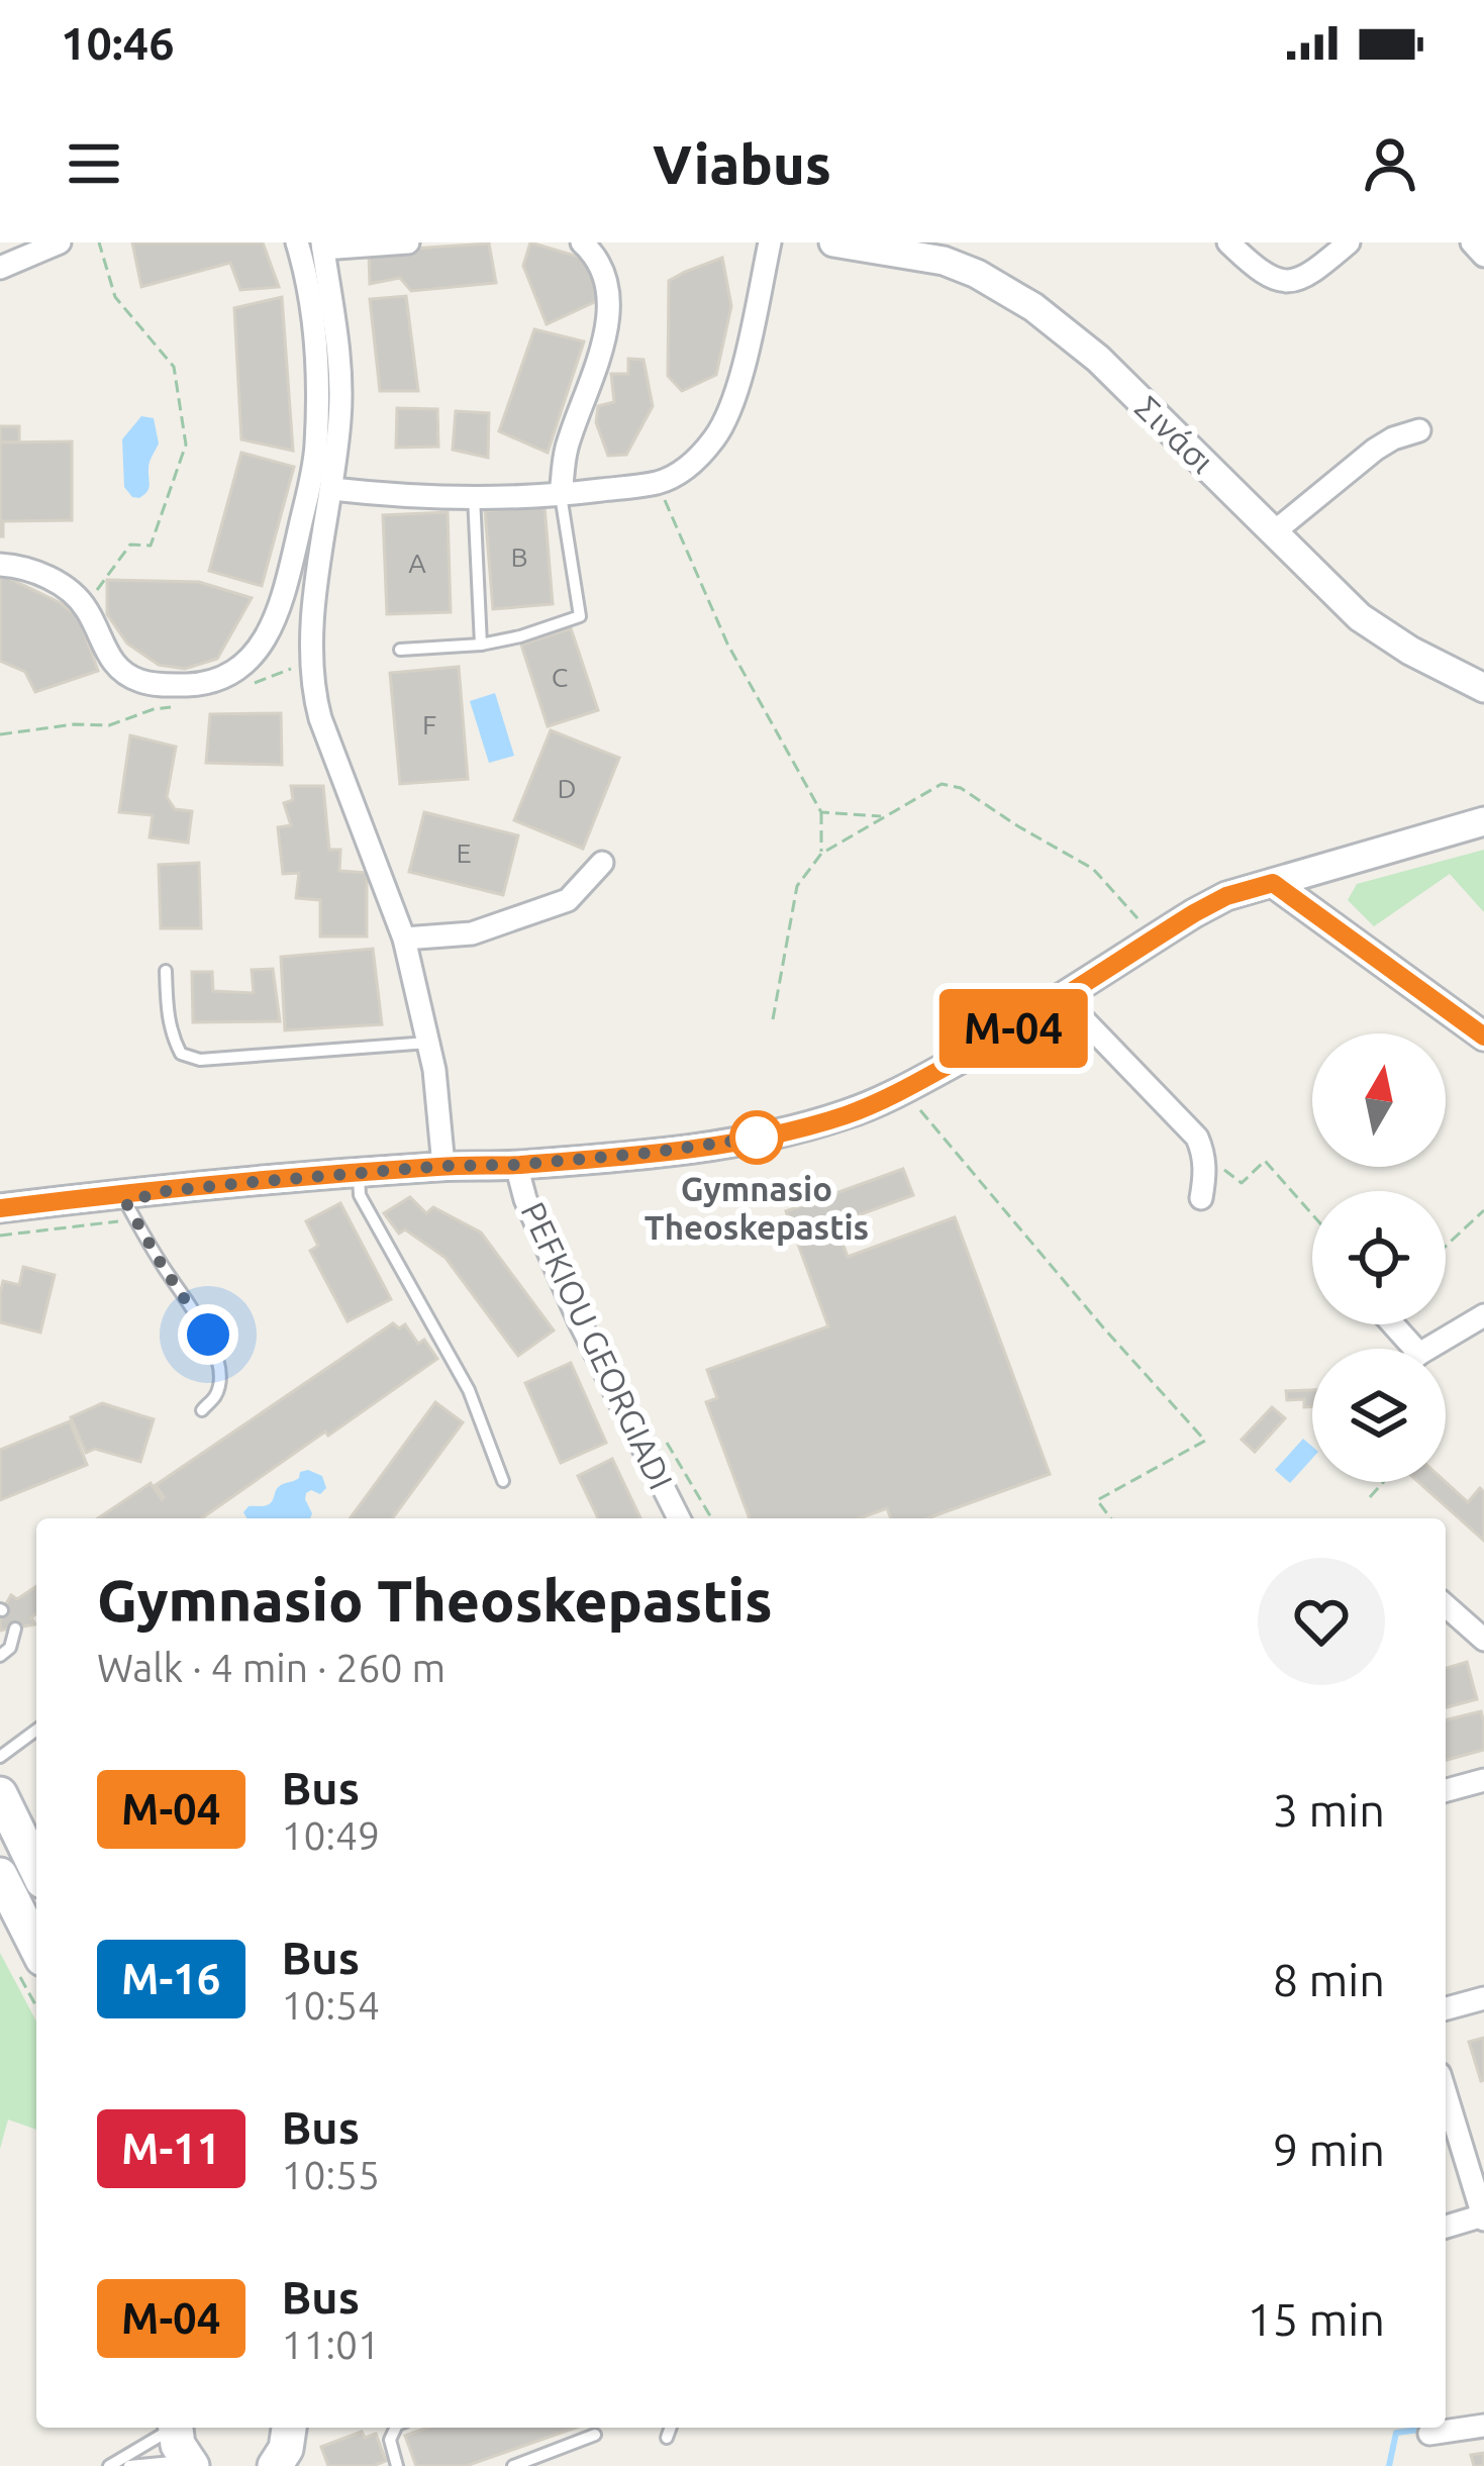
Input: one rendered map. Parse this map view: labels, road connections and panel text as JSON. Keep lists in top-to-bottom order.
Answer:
{
  "streets": {
    "street": ["Σινάσι", "PEFKIOU GEORGIADI"]
  },
  "places": ["Gymnasio Theoskepastis"],
  "lines": ["bus line M-04"],
  "house_numbers": [
    "B",
    "A",
    "C",
    "F",
    "D",
    "E"
  ],
  "north": "top",
  "page": {
    "status": "10:46",
    "header": "Viabus",
    "on_map": "M-04",
    "heading": ["Gymnasio Theoskepastis", "Walk · 4 min · 260 m"],
    "list": [
      {
        "mark": "M-04",
        "name": "Bus",
        "note": "10:49",
        "value": "3 min"
      },
      {
        "mark": "M-16",
        "name": "Bus",
        "note": "10:54",
        "value": "8 min"
      },
      {
        "mark": "M-11",
        "name": "Bus",
        "note": "10:55",
        "value": "9 min"
      },
      {
        "mark": "M-04",
        "name": "Bus",
        "note": "11:01",
        "value": "15 min"
      }
    ]
  }
}
